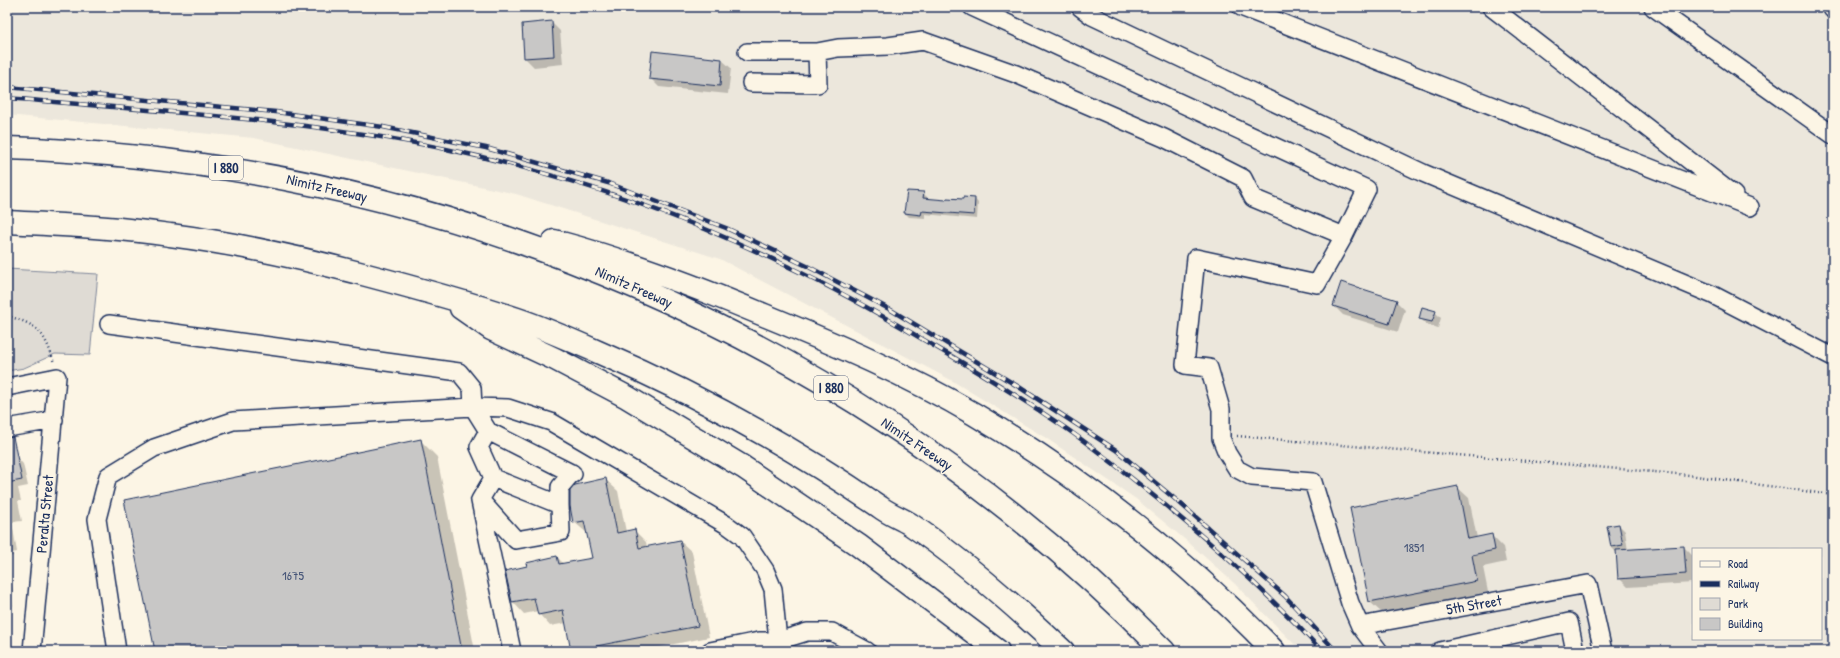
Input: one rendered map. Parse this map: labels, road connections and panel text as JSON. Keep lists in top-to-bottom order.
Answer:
{
  "streets": {
    "highway": ["I 880", "Nimitz Freeway"],
    "street": ["Peralta Street", "5th Street"]
  },
  "house_numbers": ["1851", "1675"],
  "legend": [
    "Road",
    "Railway",
    "Park",
    "Building"
  ]
}
